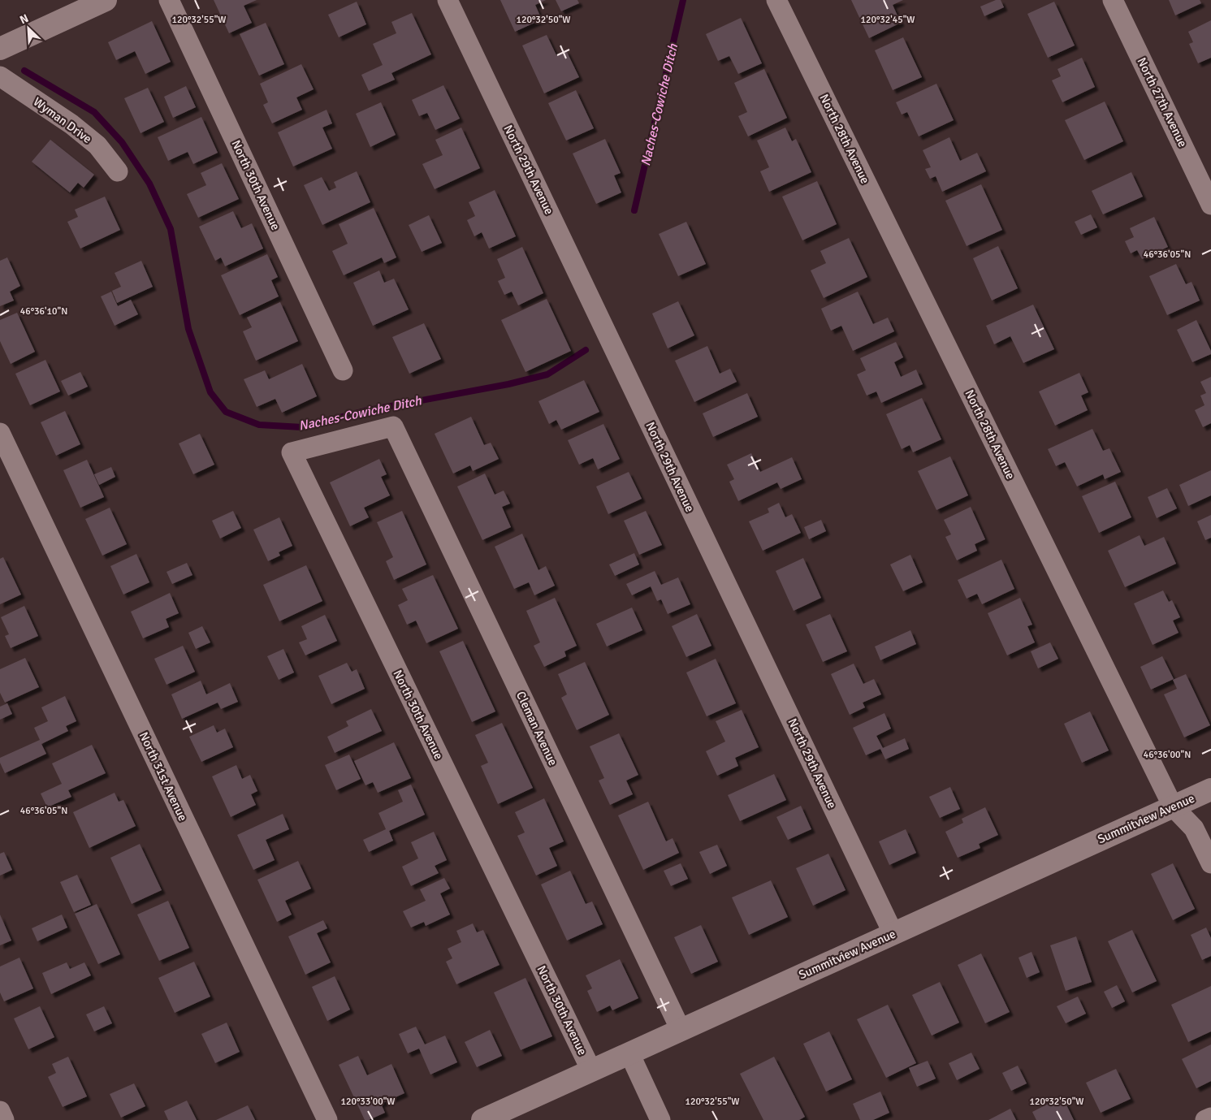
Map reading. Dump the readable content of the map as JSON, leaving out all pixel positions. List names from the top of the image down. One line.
{"streets":{"main road":["Summitview Avenue"],"street":["North 27th Avenue","Wyman Drive","North 28th Avenue","North 29th Avenue","North 30th Avenue","Cleman Avenue","North 31st Avenue"]},"crossings":[["North 28th Avenue","Summitview Avenue"],["North 29th Avenue","Summitview Avenue"],["North 30th Avenue","Cleman Avenue"],["North 30th Avenue","Summitview Avenue"],["Cleman Avenue","Summitview Avenue"]],"water":["Naches-Cowiche Ditch"],"north":"top left","coordinates":["120°32'50\"W","120°32'45\"W","120°32'55\"W","46°36'05\"N","46°36'10\"N","46°36'00\"N","120°33'00\"W"]}
